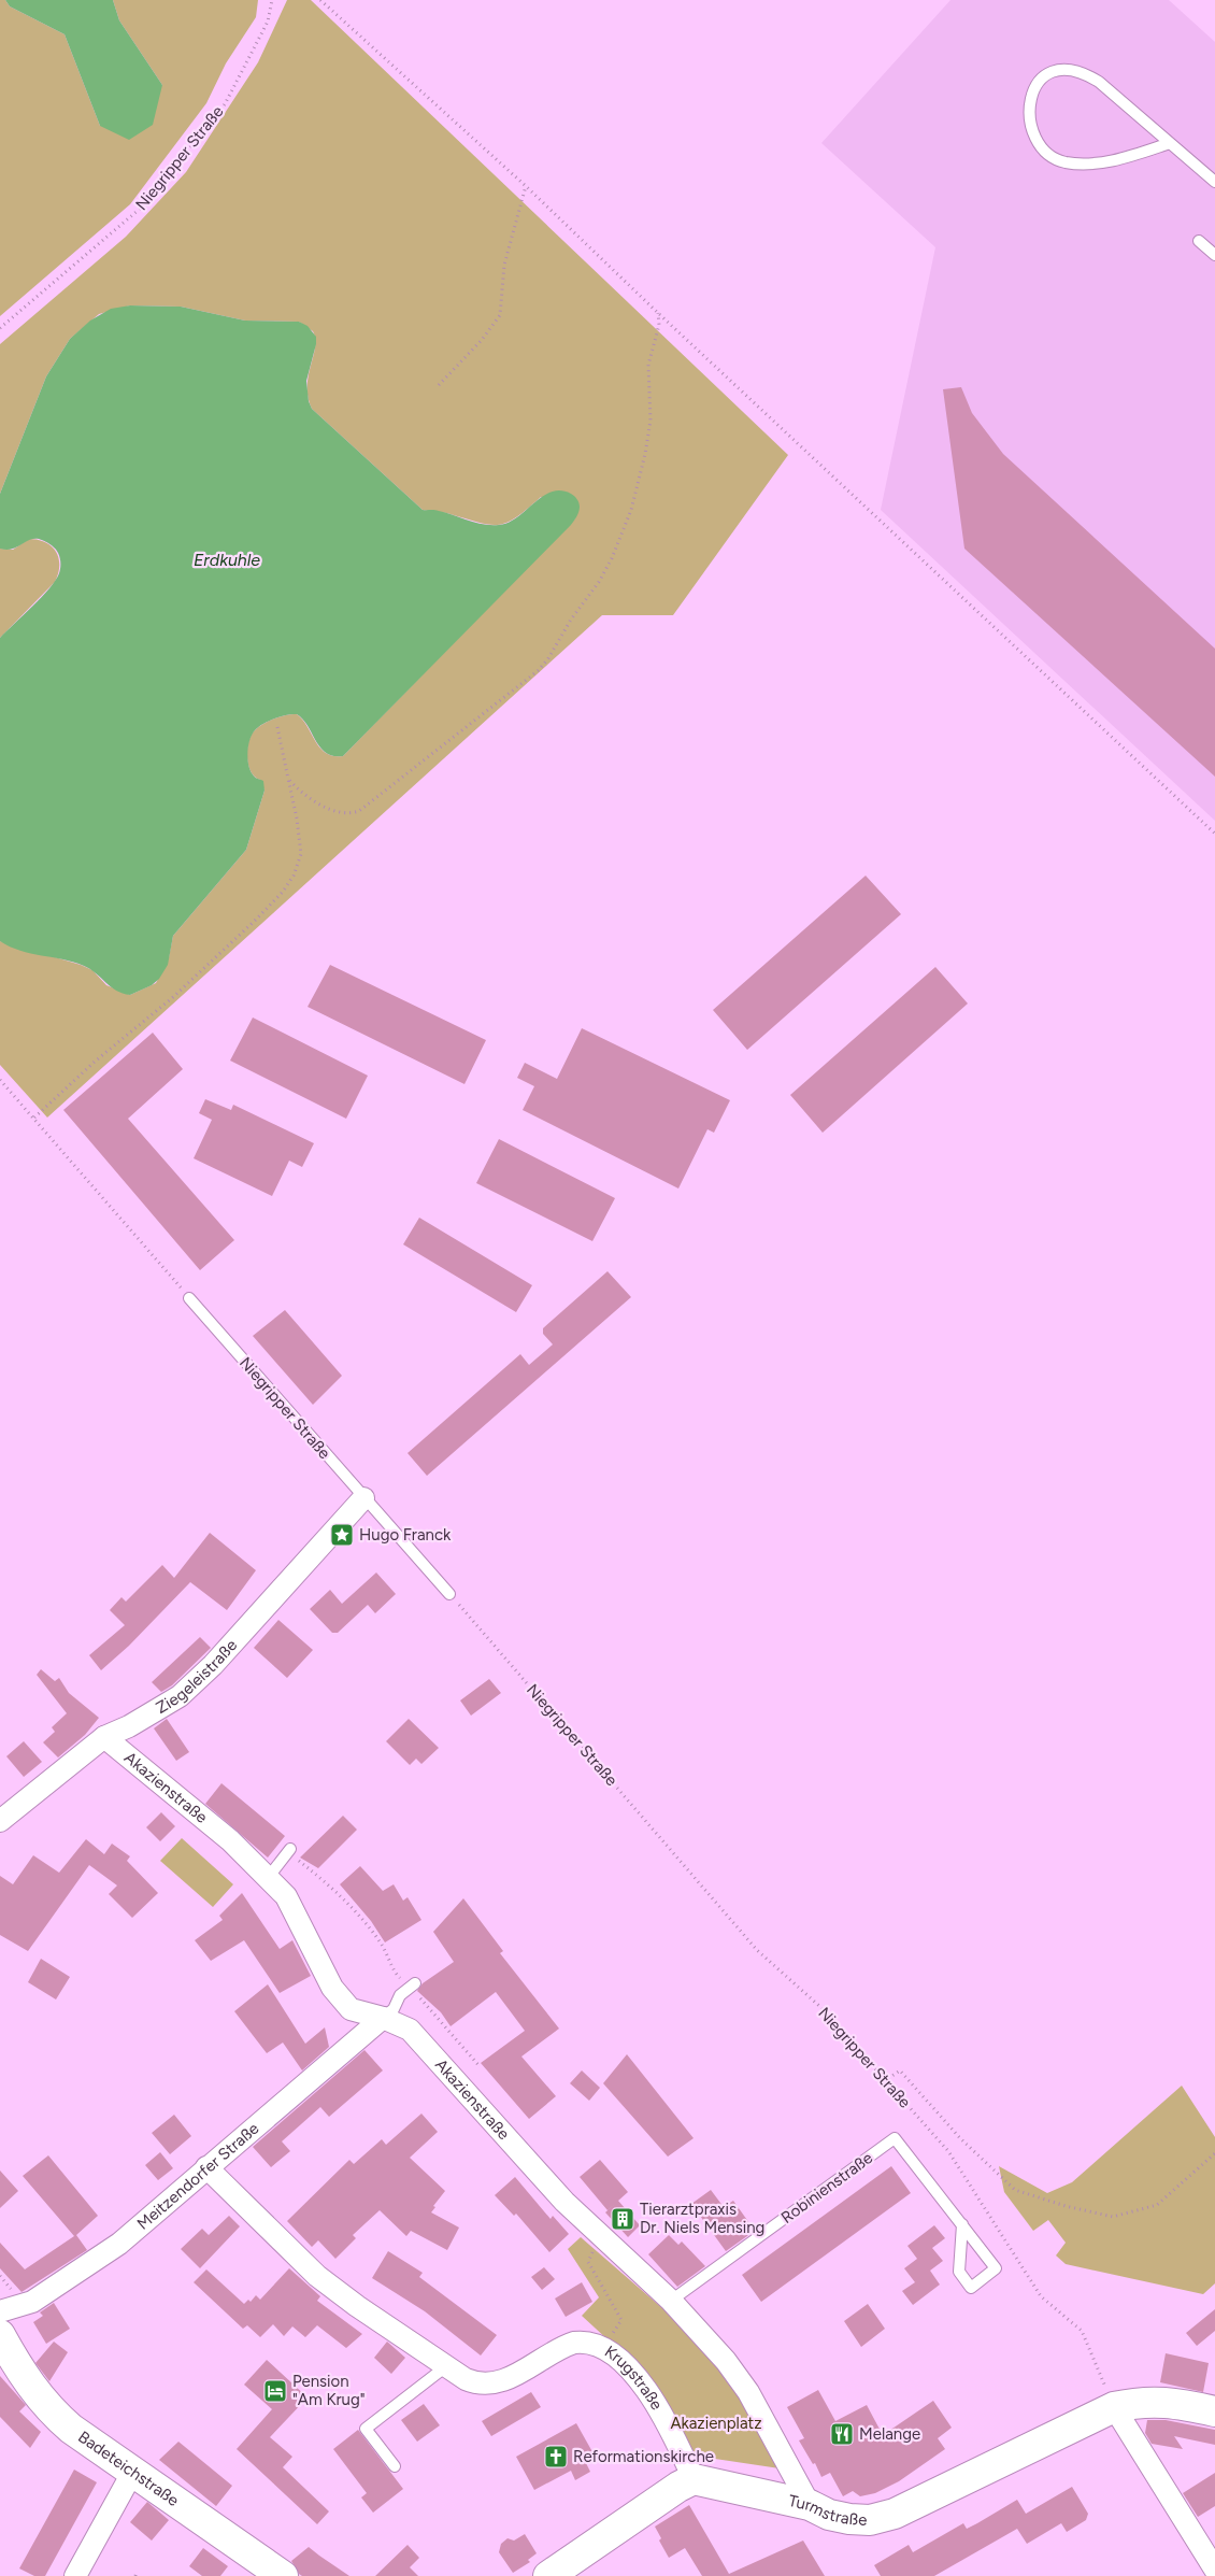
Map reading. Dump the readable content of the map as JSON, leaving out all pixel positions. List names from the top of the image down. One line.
{"streets":{"street":["Ziegeleistraße","Akazienstraße","Meitzendorfer Straße","Krugstraße","Badeteichstraße","Turmstraße"],"lane":["Niegripper Straße","Robinienstraße"]},"crossings":[["Niegripper Straße","Ziegeleistraße"],["Niegripper Straße","Turmstraße"],["Ziegeleistraße","Akazienstraße"],["Akazienstraße","Meitzendorfer Straße"],["Akazienstraße","Robinienstraße"],["Akazienstraße","Turmstraße"],["Meitzendorfer Straße","Krugstraße"],["Krugstraße","Turmstraße"]],"water":["Erdkuhle"],"parks":["Akazienplatz"],"places":{"place":["Hugo Franck"],"building":["Tierarztpraxis Dr. Niels Mensing"],"hotel":["Pension \"Am Krug\""],"restaurant":["Melange"],"church":["Reformationskirche"]}}
